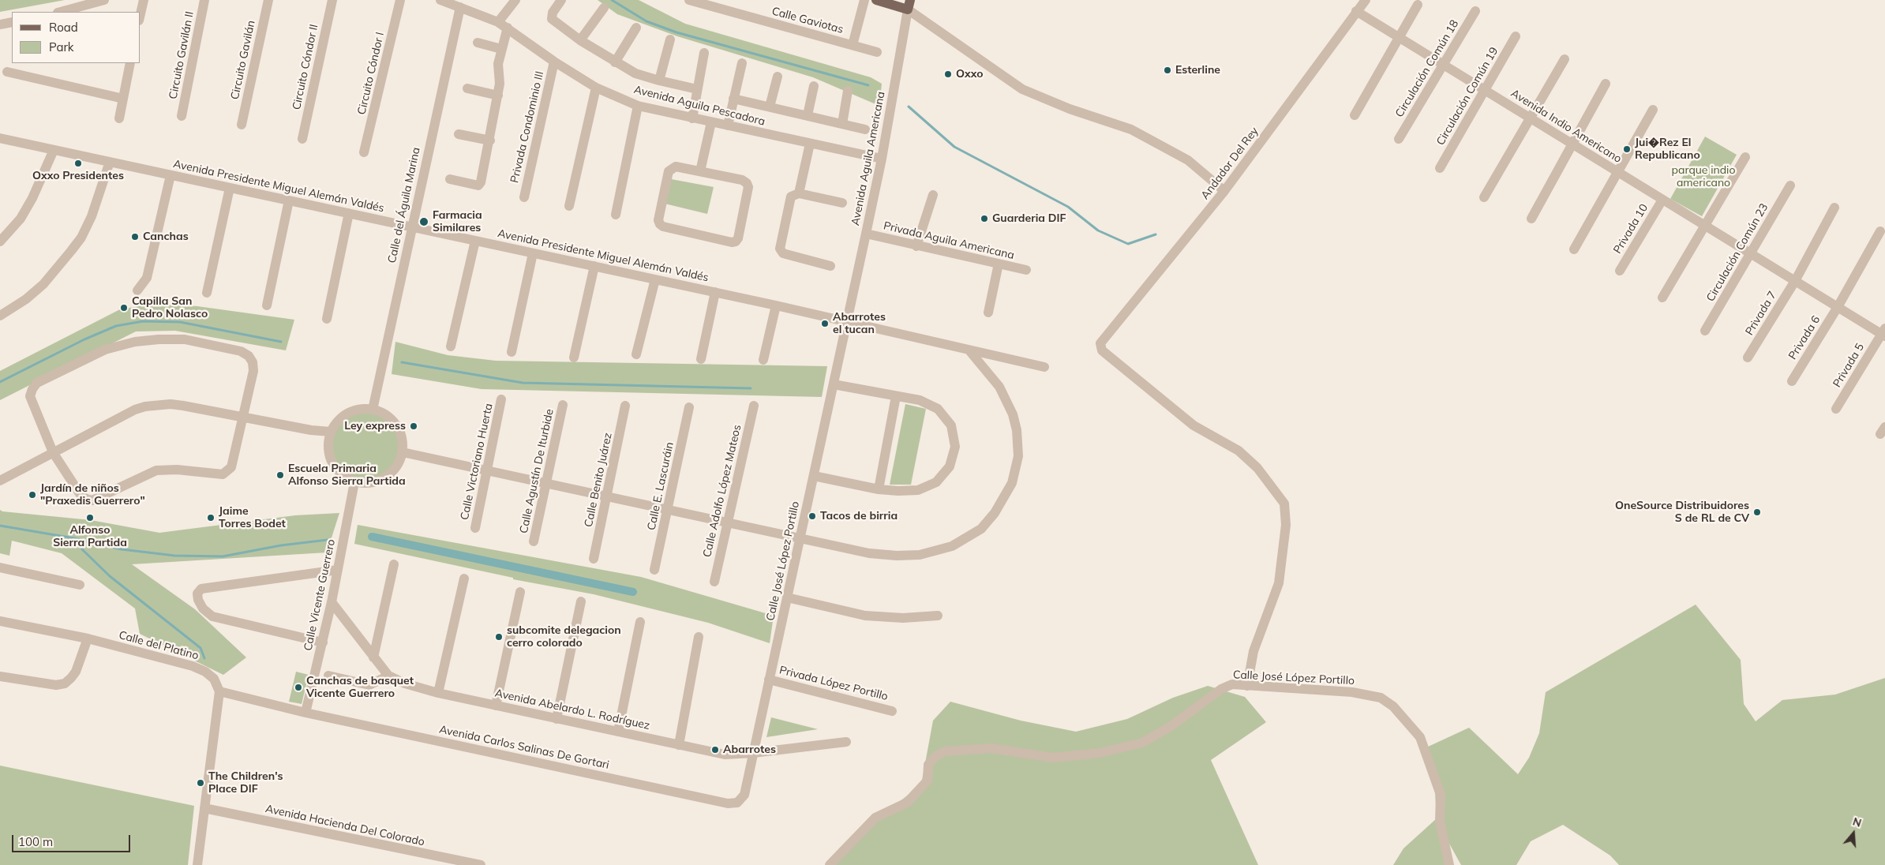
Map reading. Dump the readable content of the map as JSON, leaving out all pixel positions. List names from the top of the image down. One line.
{"streets":{"street":["Calle Gaviotas","Circuito Gavilán II","Circuito Gavilán","Circuito Cóndor II","Circulación Común 18","Circuito Cóndor I","Circulación Común 19","Avenida Aguila Pescadora","Avenida Indio Americano","Privada Condominio III","Avenida Aguila Americana","Andador Del Rey","Avenida Presidente Miguel Alemán Valdés","Calle del Águila Marina","Privada 10","Privada Aguila Americana","Circulación Común 23","Privada 7","Privada 6","Privada 5","Calle Victoriano Huerta","Calle Agustín De Iturbide","Calle Benito Juárez","Calle E. Lascuráin","Calle Adolfo López Mateos","Calle José López Portillo","Calle Vicente Guerrero","Calle del Platino","Privada López Portillo","Avenida Abelardo L. Rodríguez","Avenida Carlos Salinas De Gortari","Avenida Hacienda Del Colorado"]},"crossings":[["Circulación Común 18","Avenida Indio Americano"],["Circulación Común 19","Avenida Indio Americano"],["Avenida Aguila Pescadora","Privada Condominio III"],["Avenida Aguila Pescadora","Avenida Aguila Americana"],["Avenida Aguila Pescadora","Calle del Águila Marina"],["Avenida Indio Americano","Andador Del Rey"],["Avenida Indio Americano","Privada 10"],["Avenida Indio Americano","Circulación Común 23"],["Avenida Indio Americano","Privada 7"],["Avenida Indio Americano","Privada 6"],["Avenida Indio Americano","Privada 5"],["Avenida Aguila Americana","Avenida Presidente Miguel Alemán Valdés"],["Avenida Aguila Americana","Privada Aguila Americana"],["Avenida Aguila Americana","Calle José López Portillo"],["Andador Del Rey","Calle José López Portillo"],["Avenida Presidente Miguel Alemán Valdés","Calle del Águila Marina"],["Avenida Presidente Miguel Alemán Valdés","Calle José López Portillo"],["Calle del Águila Marina","Calle Vicente Guerrero"],["Calle José López Portillo","Privada López Portillo"],["Calle José López Portillo","Avenida Abelardo L. Rodríguez"],["Calle José López Portillo","Avenida Carlos Salinas De Gortari"],["Calle Vicente Guerrero","Avenida Abelardo L. Rodríguez"],["Calle Vicente Guerrero","Avenida Carlos Salinas De Gortari"]],"parks":["parque indio americano"],"places":["Esterline","Oxxo","Jui�Rez El Republicano","Oxxo Presidentes","Guarderia DIF","Farmacia Similares","Canchas","Capilla San Pedro Nolasco","Abarrotes el tucan","Ley express","Escuela Primaria Alfonso Sierra Partida","Jardín de niños \"Praxedis Guerrero\"","OneSource Distribuidores S de RL de CV","Tacos de birria","Alfonso Sierra Partida","Jaime Torres Bodet","subcomite delegacion cerro colorado","Canchas de basquet Vicente Guerrero","Abarrotes","The Children's Place DIF"],"legend":["Road","Park"],"scale_bar":"100 m","north":"top"}
